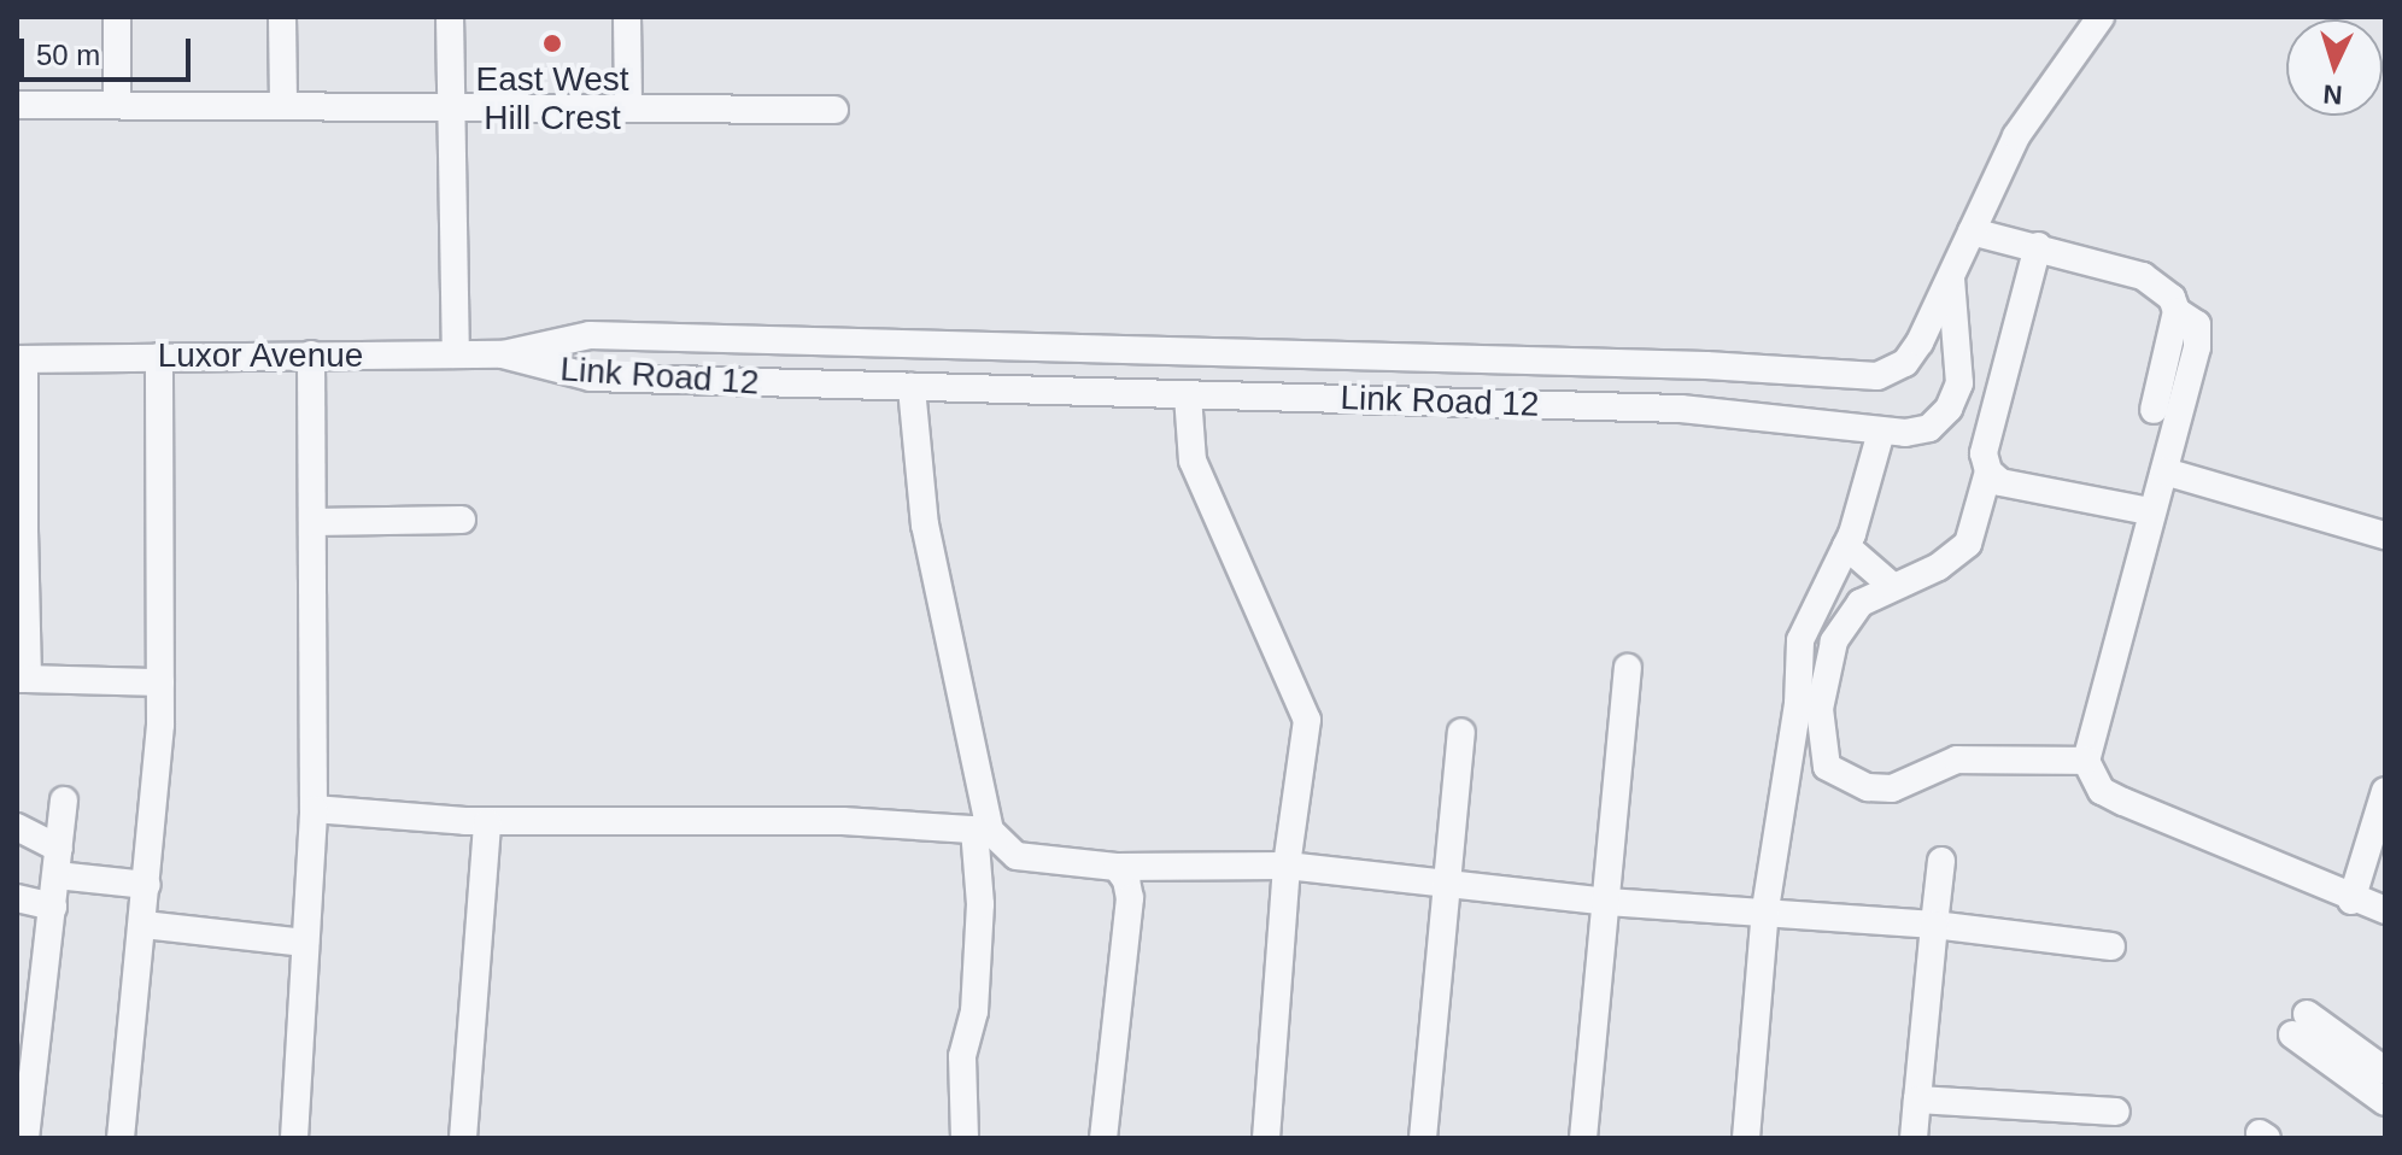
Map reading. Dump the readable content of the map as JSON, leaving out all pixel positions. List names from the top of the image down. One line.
{"streets":{"street":["Luxor Avenue","Link Road 12"]},"crossings":[["Luxor Avenue","Link Road 12"]],"places":["East West Hill Crest"],"scale_bar":"50 m","north":"bottom"}
